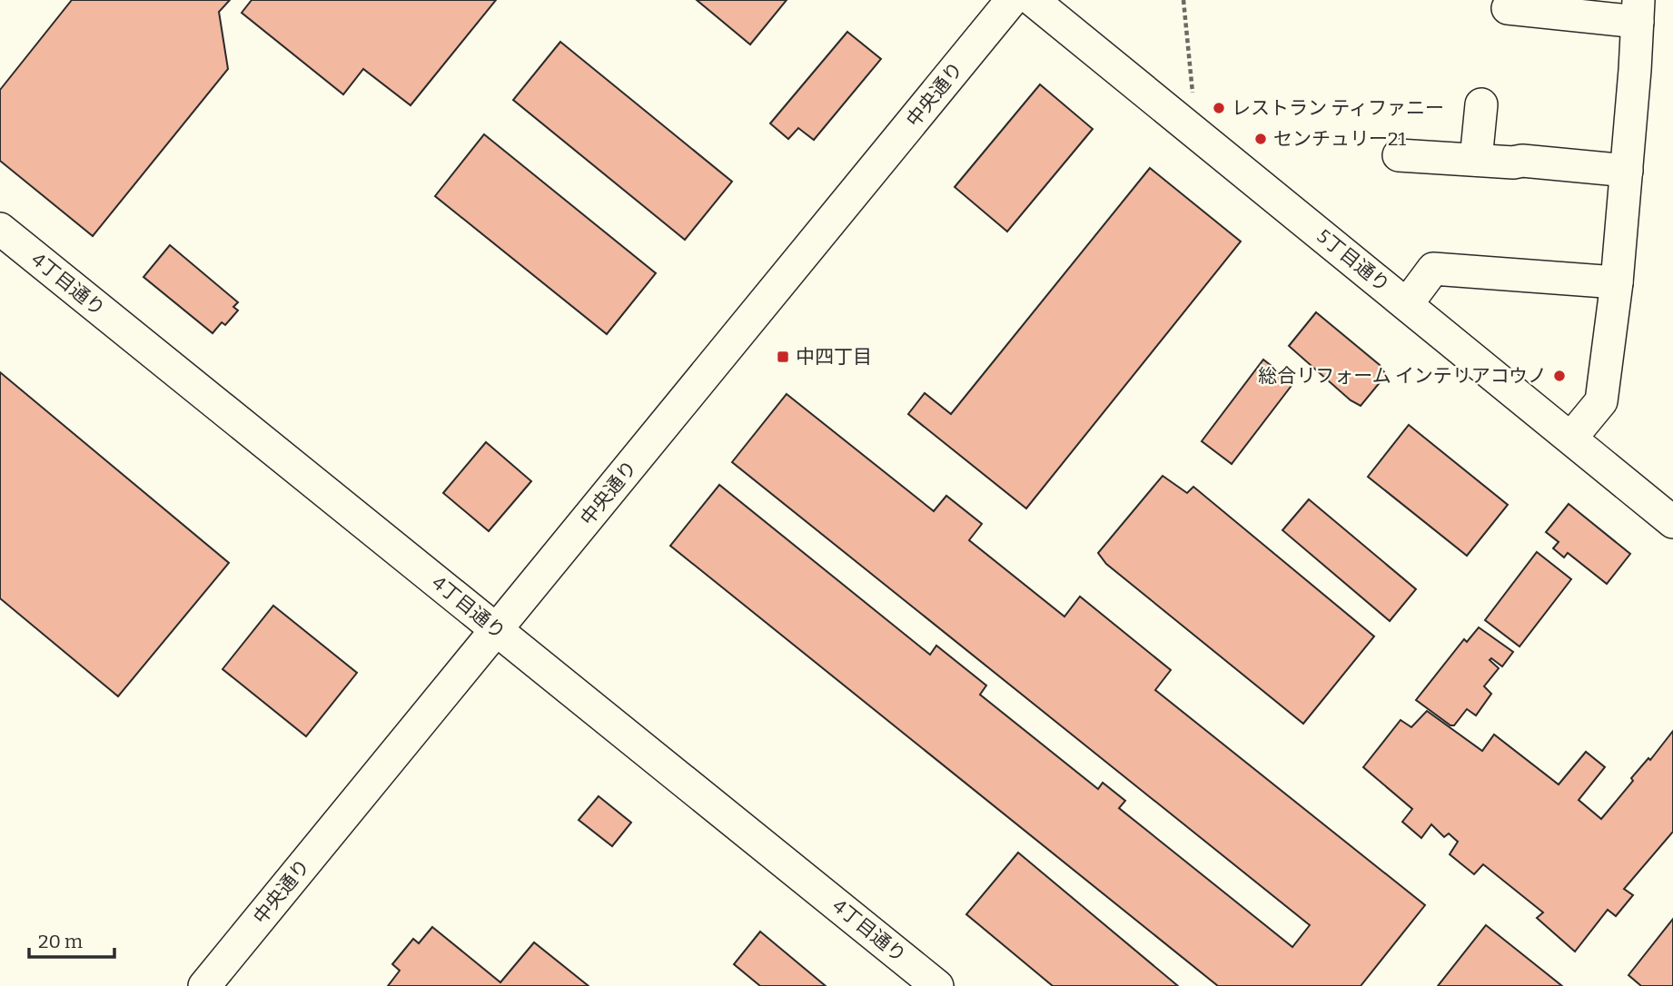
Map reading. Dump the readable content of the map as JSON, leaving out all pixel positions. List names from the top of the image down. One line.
{"streets":{"street":["中央通り","5丁目通り","4丁目通り"]},"crossings":[["中央通り","4丁目通り"]],"places":{"other":["レストラン ティファニー","センチュリー21","総合リフォーム インテリアコウノ"],"transit":["中四丁目"]},"scale_bar":"20 m"}
